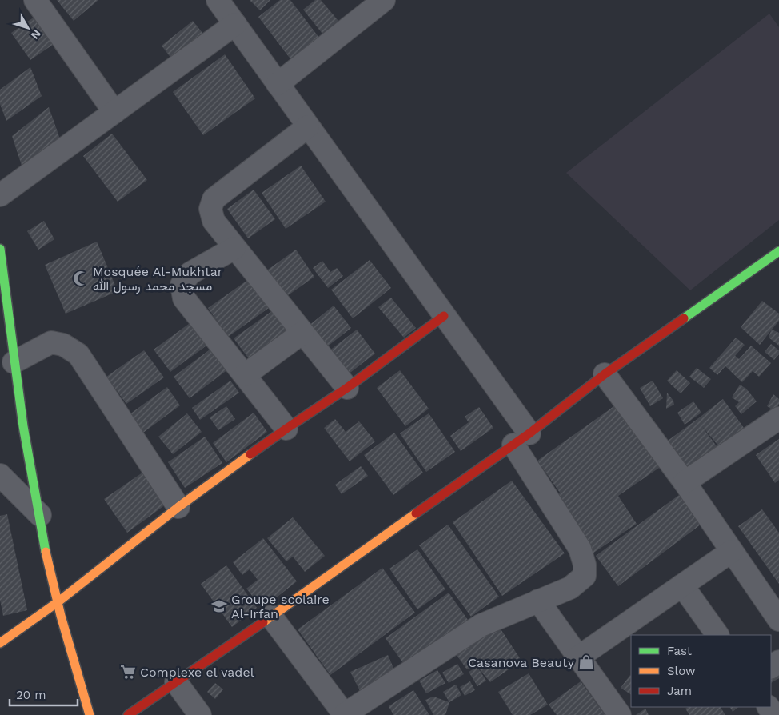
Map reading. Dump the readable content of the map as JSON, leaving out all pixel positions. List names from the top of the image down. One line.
{"places":{"mosque":["Mosquée Al-Mukhtar مسجد محمد رسول الله"],"school or university":["Groupe scolaire Al-Irfan"],"shop":["Casanova Beauty"],"supermarket":["Complexe el vadel"]},"legend":["Fast","Slow","Jam"],"scale_bar":"20 m","north":"bottom right"}
